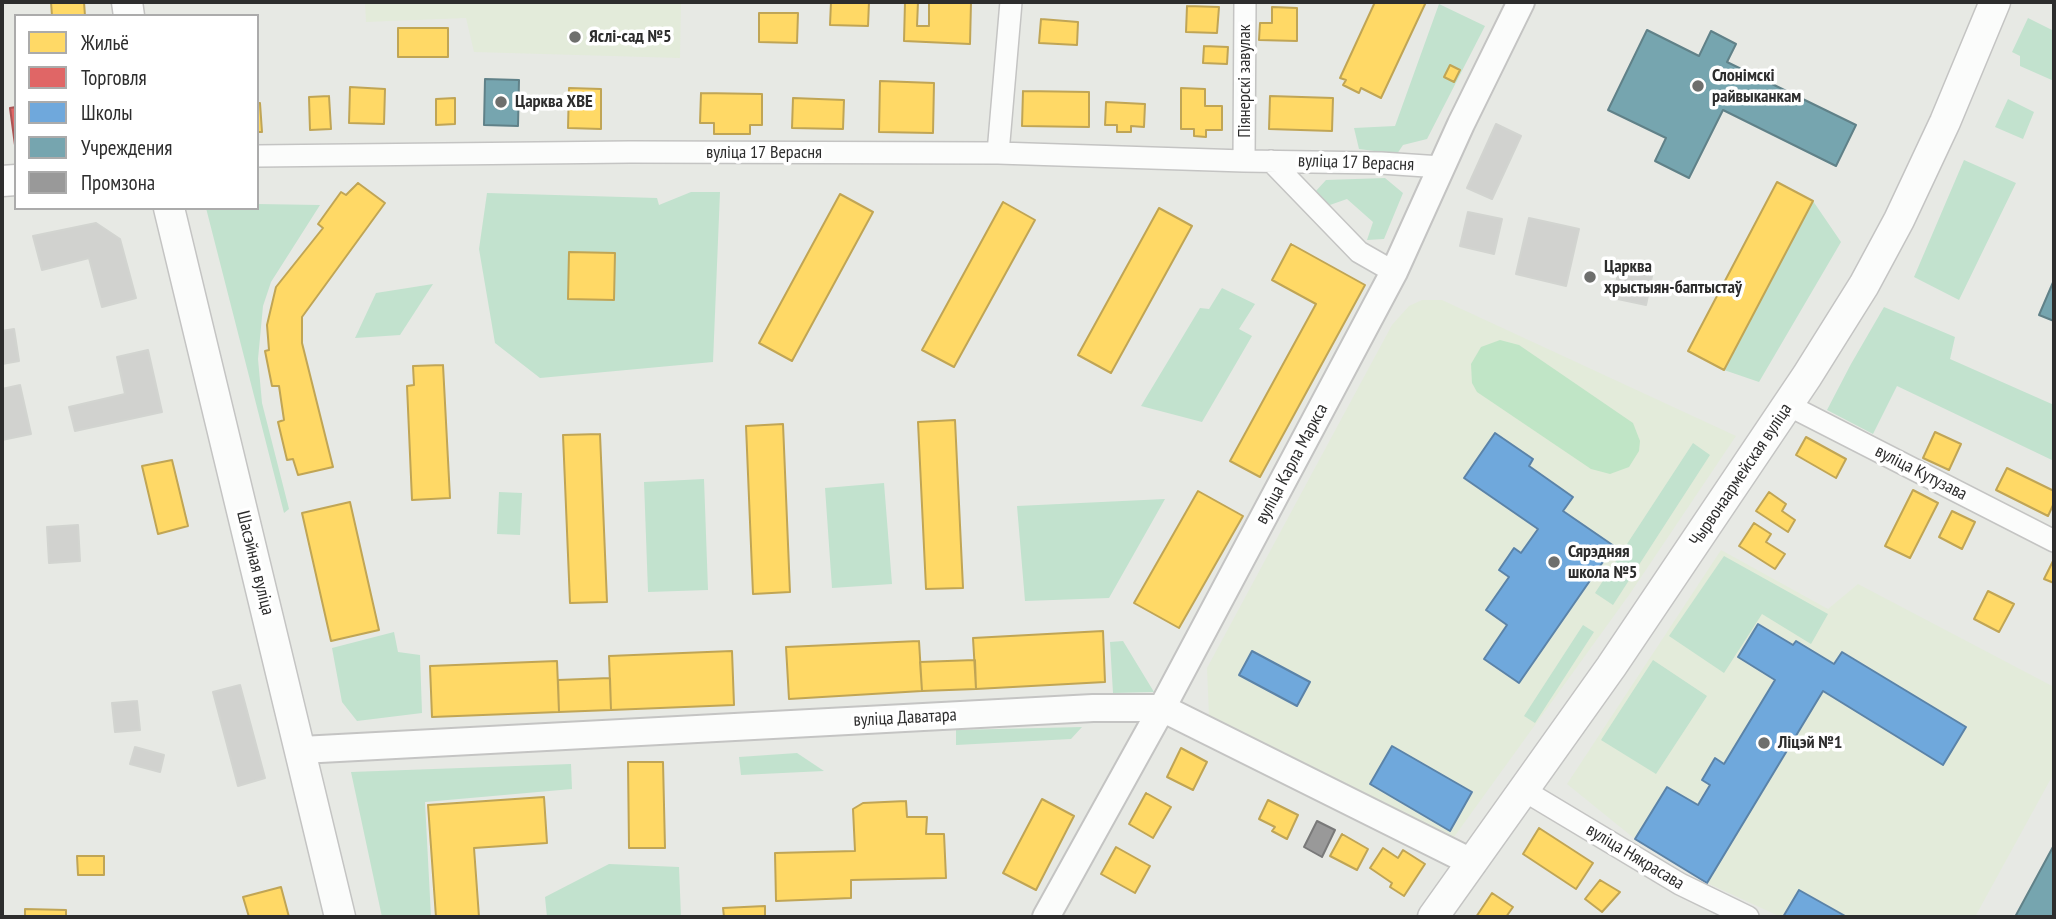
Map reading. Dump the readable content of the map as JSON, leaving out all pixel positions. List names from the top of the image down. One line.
{"streets":{"main road":["Чырвонаармейская вуліца","Шасэйная вуліца"],"street":["Піянерскі завулак","вуліца 17 Верасня","вуліца Карла Маркса","вуліца Кутузава","вуліца Даватара","вуліца Някрасава"]},"crossings":[["Піянерскі завулак","вуліца 17 Верасня"],["вуліца 17 Верасня","вуліца Карла Маркса"],["вуліца Карла Маркса","вуліца Даватара"],["вуліца Кутузава","Чырвонаармейская вуліца"],["Чырвонаармейская вуліца","вуліца Даватара"],["Чырвонаармейская вуліца","вуліца Някрасава"],["Шасэйная вуліца","вуліца Даватара"]],"places":["Яслі-сад №5","Слонімскі райвыканкам","Царква ХВЕ","Царква хрыстыян-баптыстаў","Сярэдняя школа №5","Ліцэй №1"],"legend":["Жильё","Торговля","Школы","Учреждения","Промзона"]}
